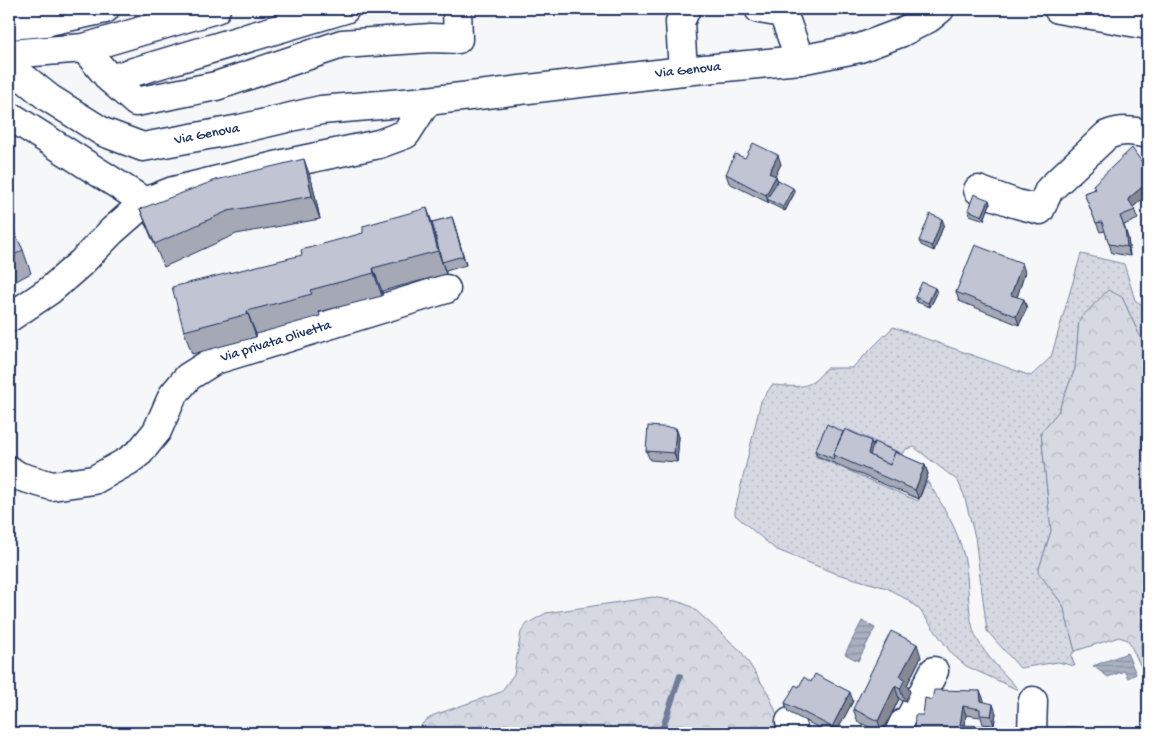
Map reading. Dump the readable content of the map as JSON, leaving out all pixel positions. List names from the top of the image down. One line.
{"streets":{"street":["Via Genova","Via privata Olivetta"]}}
